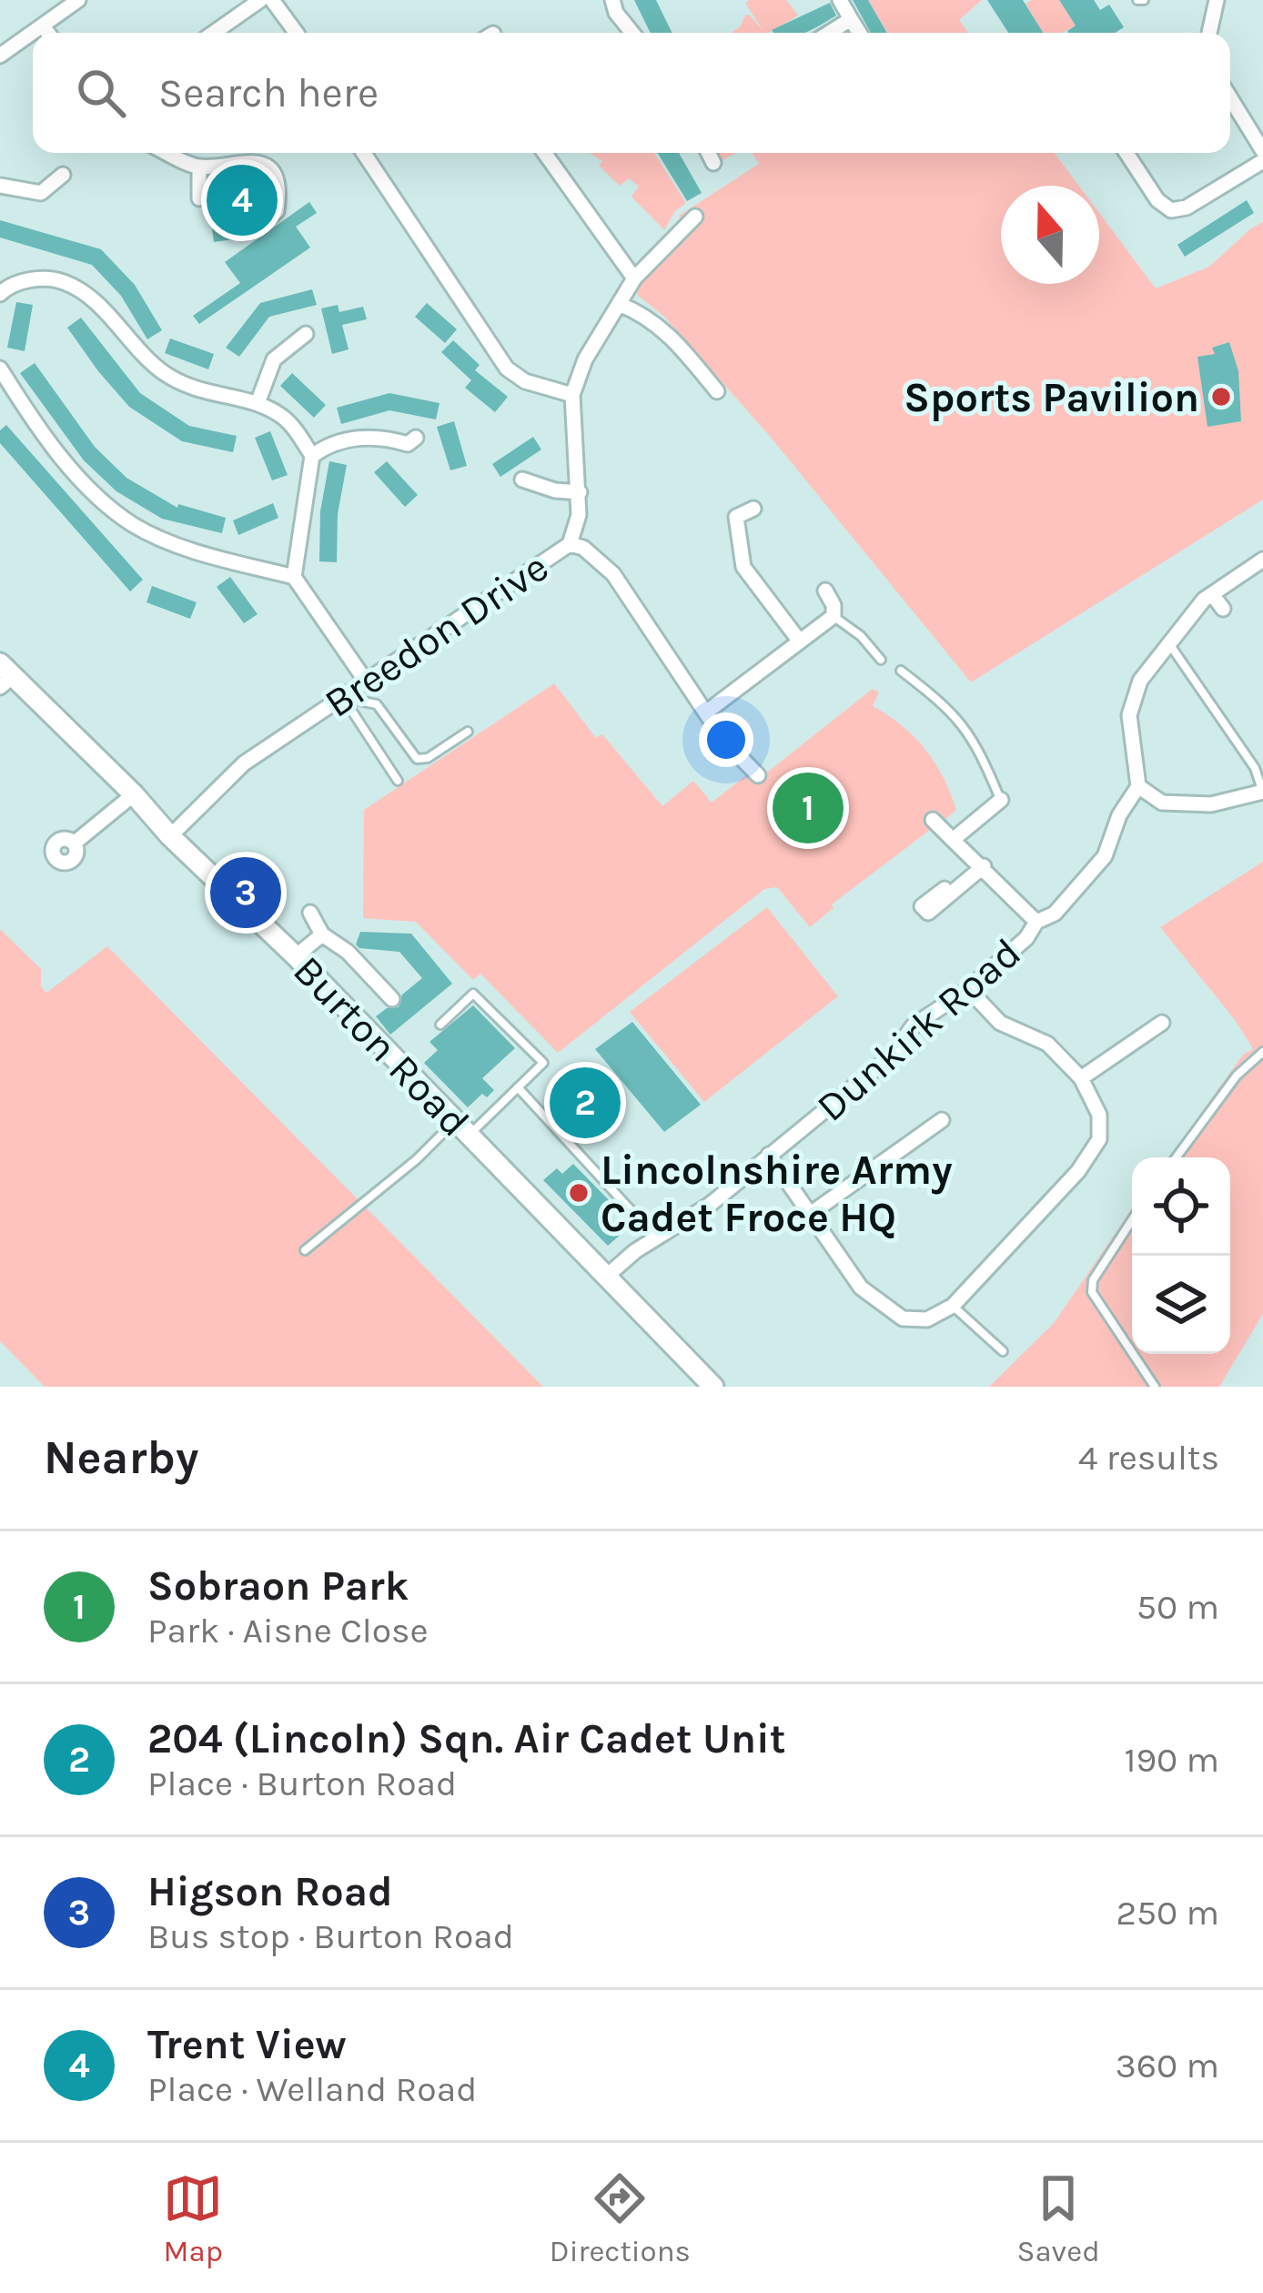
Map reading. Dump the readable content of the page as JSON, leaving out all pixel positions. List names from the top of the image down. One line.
{"streets":{"main road":["Burton Road"],"street":["Breedon Drive","Dunkirk Road"]},"crossings":[["Breedon Drive","Burton Road"],["Dunkirk Road","Burton Road"]],"places":["Sports Pavilion","Lincolnshire Army Cadet Froce HQ"],"north":"top","page":{"search":"Search here","pins":["4","1","3","2"],"heading":["Nearby","4 results"],"list":[{"mark":"1","name":"Sobraon Park","note":"Park · Aisne Close","value":"50 m"},{"mark":"2","name":"204 (Lincoln) Sqn. Air Cadet Unit","note":"Place · Burton Road","value":"190 m"},{"mark":"3","name":"Higson Road","note":"Bus stop · Burton Road","value":"250 m"},{"mark":"4","name":"Trent View","note":"Place · Welland Road","value":"360 m"}],"nav":["Map","Directions","Saved"]}}
